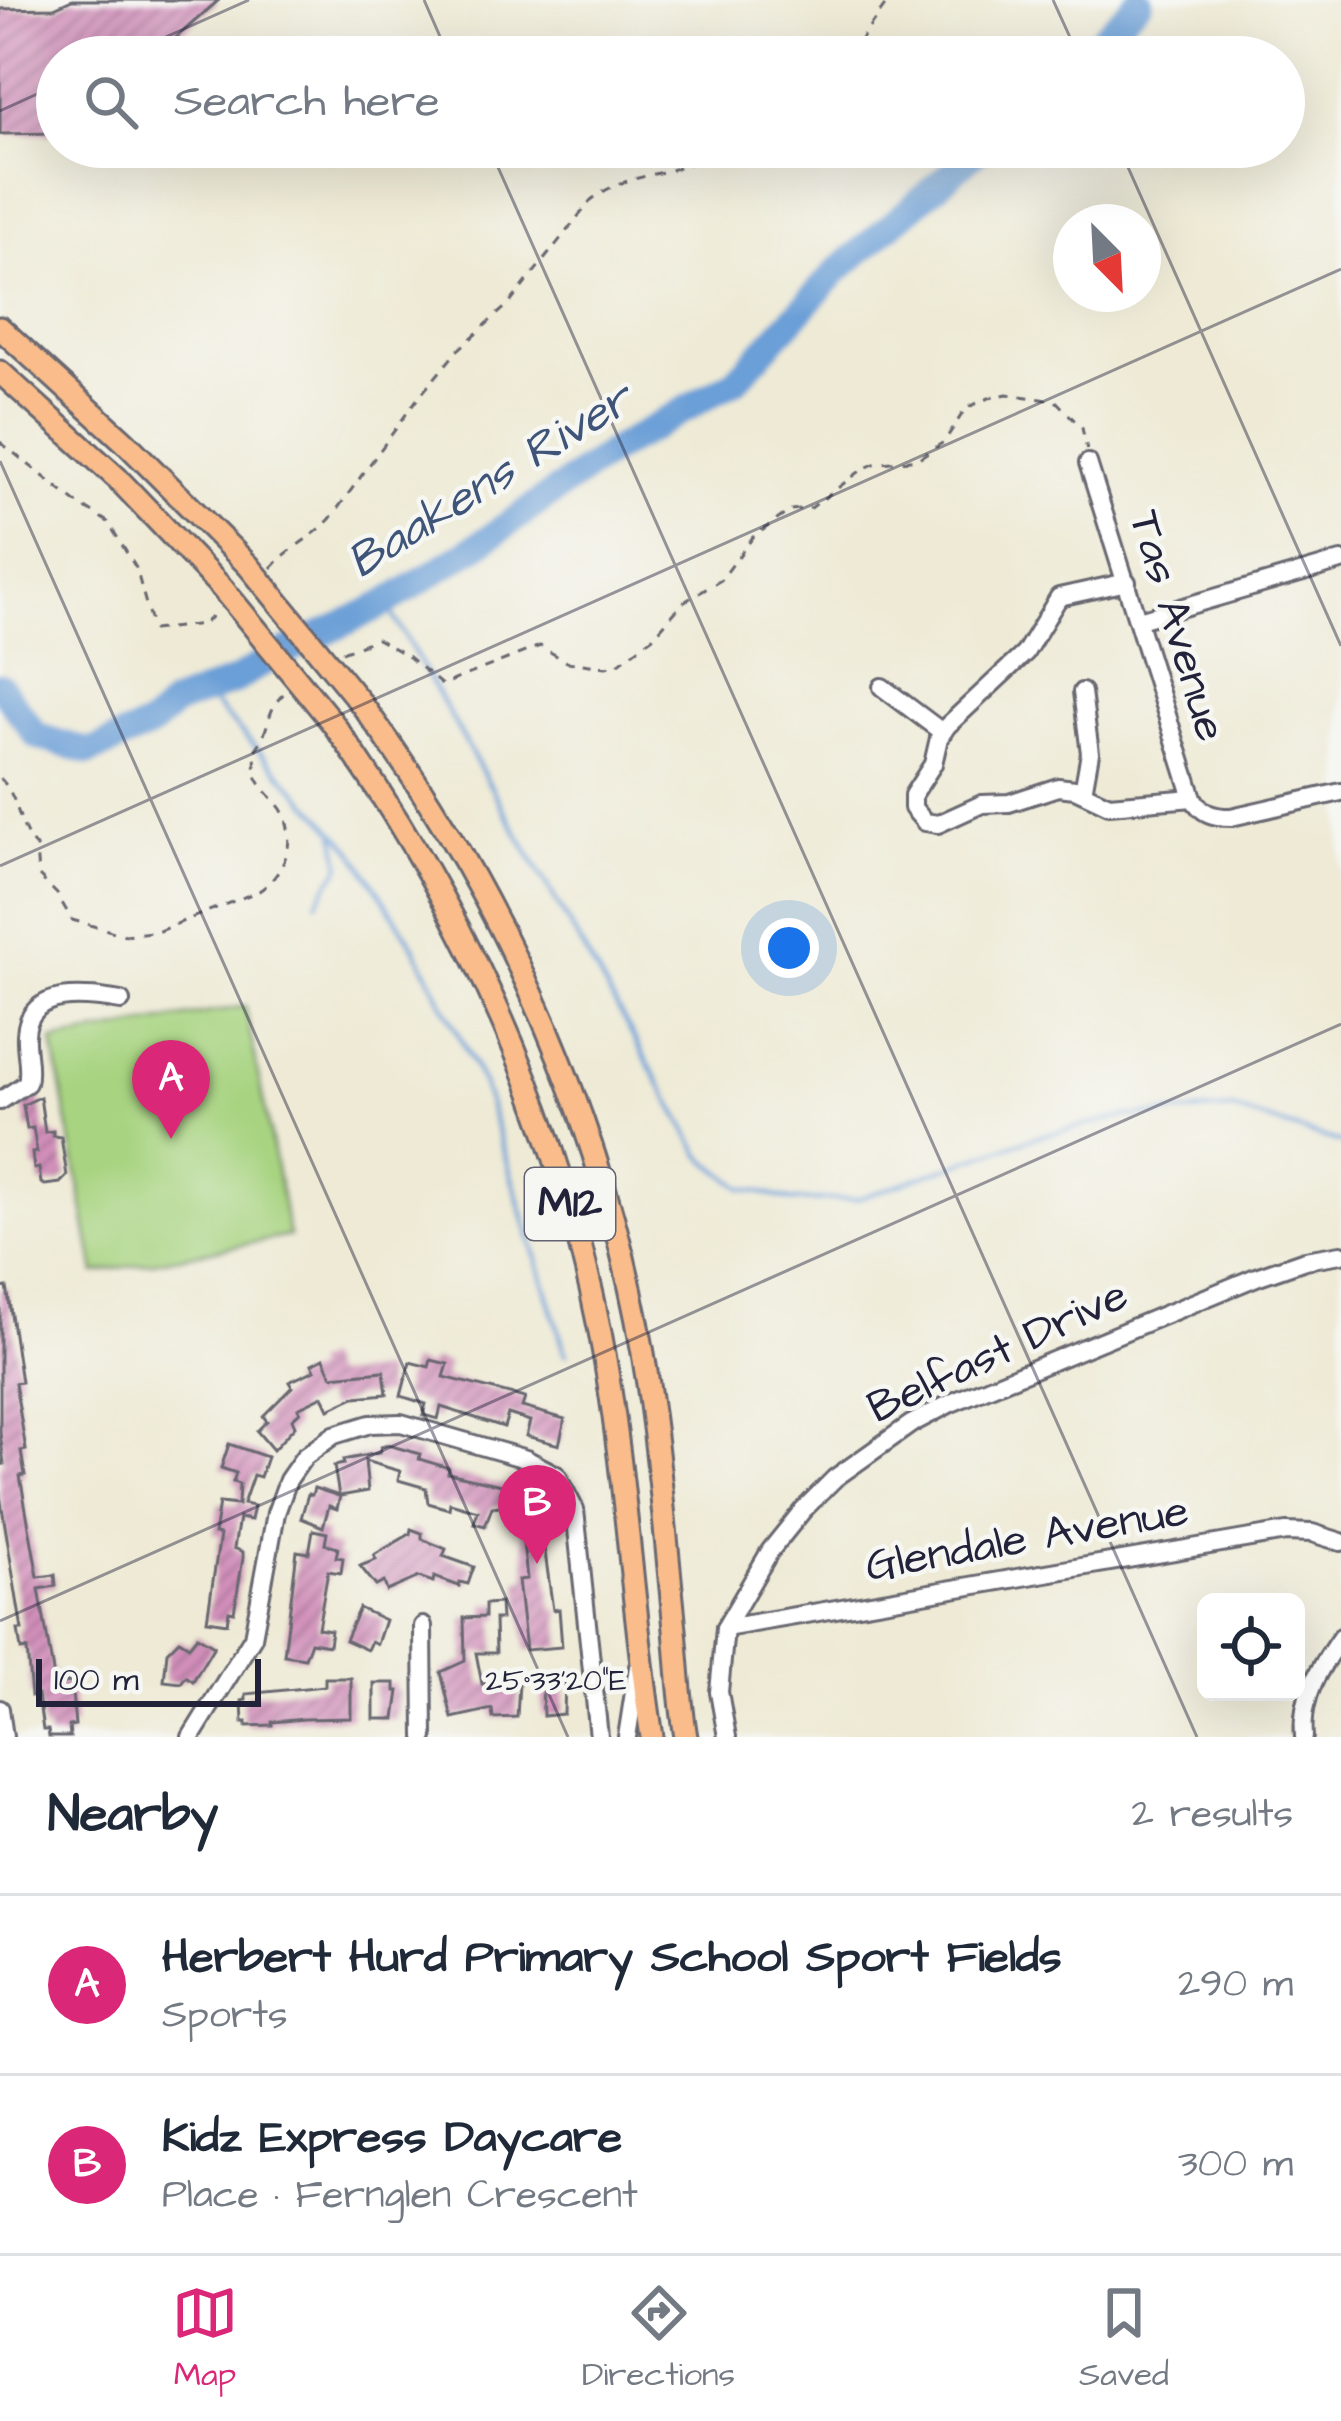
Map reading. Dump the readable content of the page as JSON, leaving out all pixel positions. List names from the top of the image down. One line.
{"streets":{"main road":["M12"],"street":["Tas Avenue","Belfast Drive","Glendale Avenue"]},"crossings":[["Belfast Drive","Glendale Avenue"]],"water":["Baakens River"],"scale_bar":"100 m","north":"bottom right","page":{"search":"Search here","pins":["A","B"],"scale":"100 m","heading":["Nearby","2 results"],"list":[{"mark":"A","name":"Herbert Hurd Primary School Sport Fields","note":"Sports","value":"290 m"},{"mark":"B","name":"Kidz Express Daycare","note":"Place · Fernglen Crescent","value":"300 m"}],"nav":["Map","Directions","Saved"]},"coordinates":["25°33'20\"E"]}
